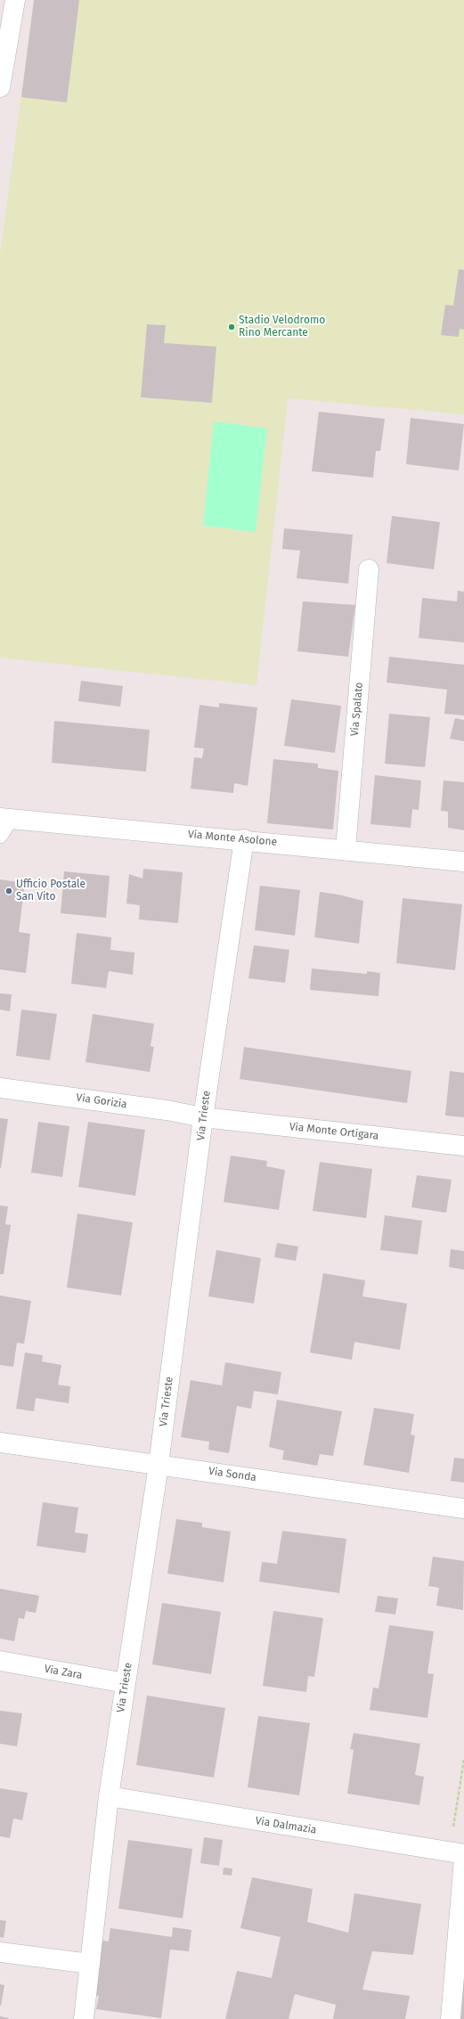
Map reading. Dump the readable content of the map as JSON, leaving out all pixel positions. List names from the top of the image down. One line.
{"streets":{"street":["Via Spalato","Via Monte Asolone","Via Gorizia","Via Trieste","Via Monte Ortigara","Via Sonda","Via Zara","Via Dalmazia"]},"crossings":[["Via Spalato","Via Monte Asolone"],["Via Monte Asolone","Via Trieste"],["Via Gorizia","Via Trieste"],["Via Gorizia","Via Monte Ortigara"],["Via Trieste","Via Monte Ortigara"],["Via Trieste","Via Sonda"],["Via Trieste","Via Zara"],["Via Trieste","Via Dalmazia"]],"places":["Stadio Velodromo Rino Mercante","Ufficio Postale San Vito"]}
